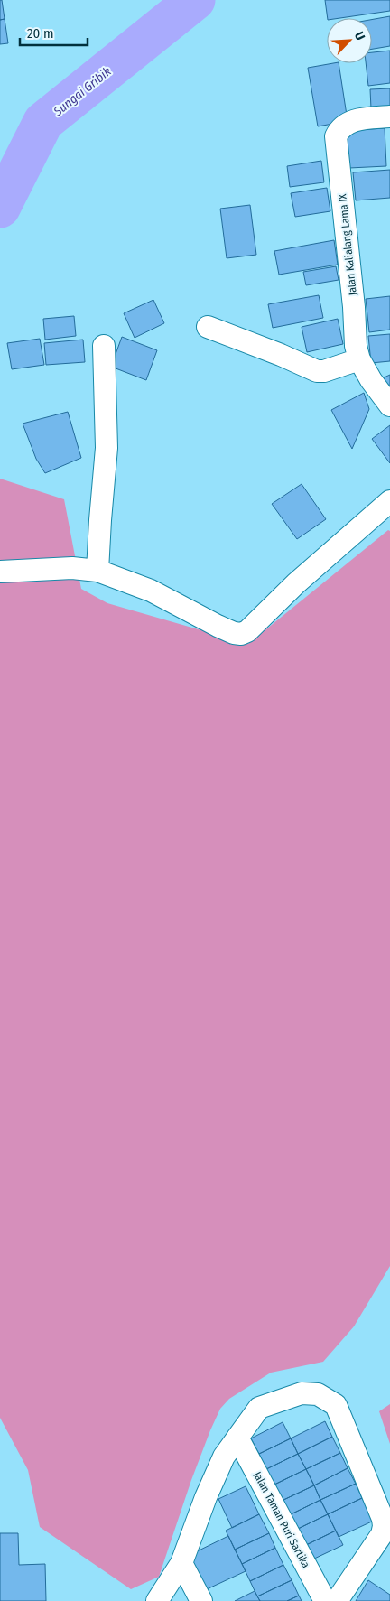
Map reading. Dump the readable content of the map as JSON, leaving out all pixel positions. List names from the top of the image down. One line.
{"streets":{"street":["Jalan Kalialang Lama IX","Jalan Taman Puri Sartika"]},"water":["Sungai Gribik"],"scale_bar":"20 m","north":"top right"}
